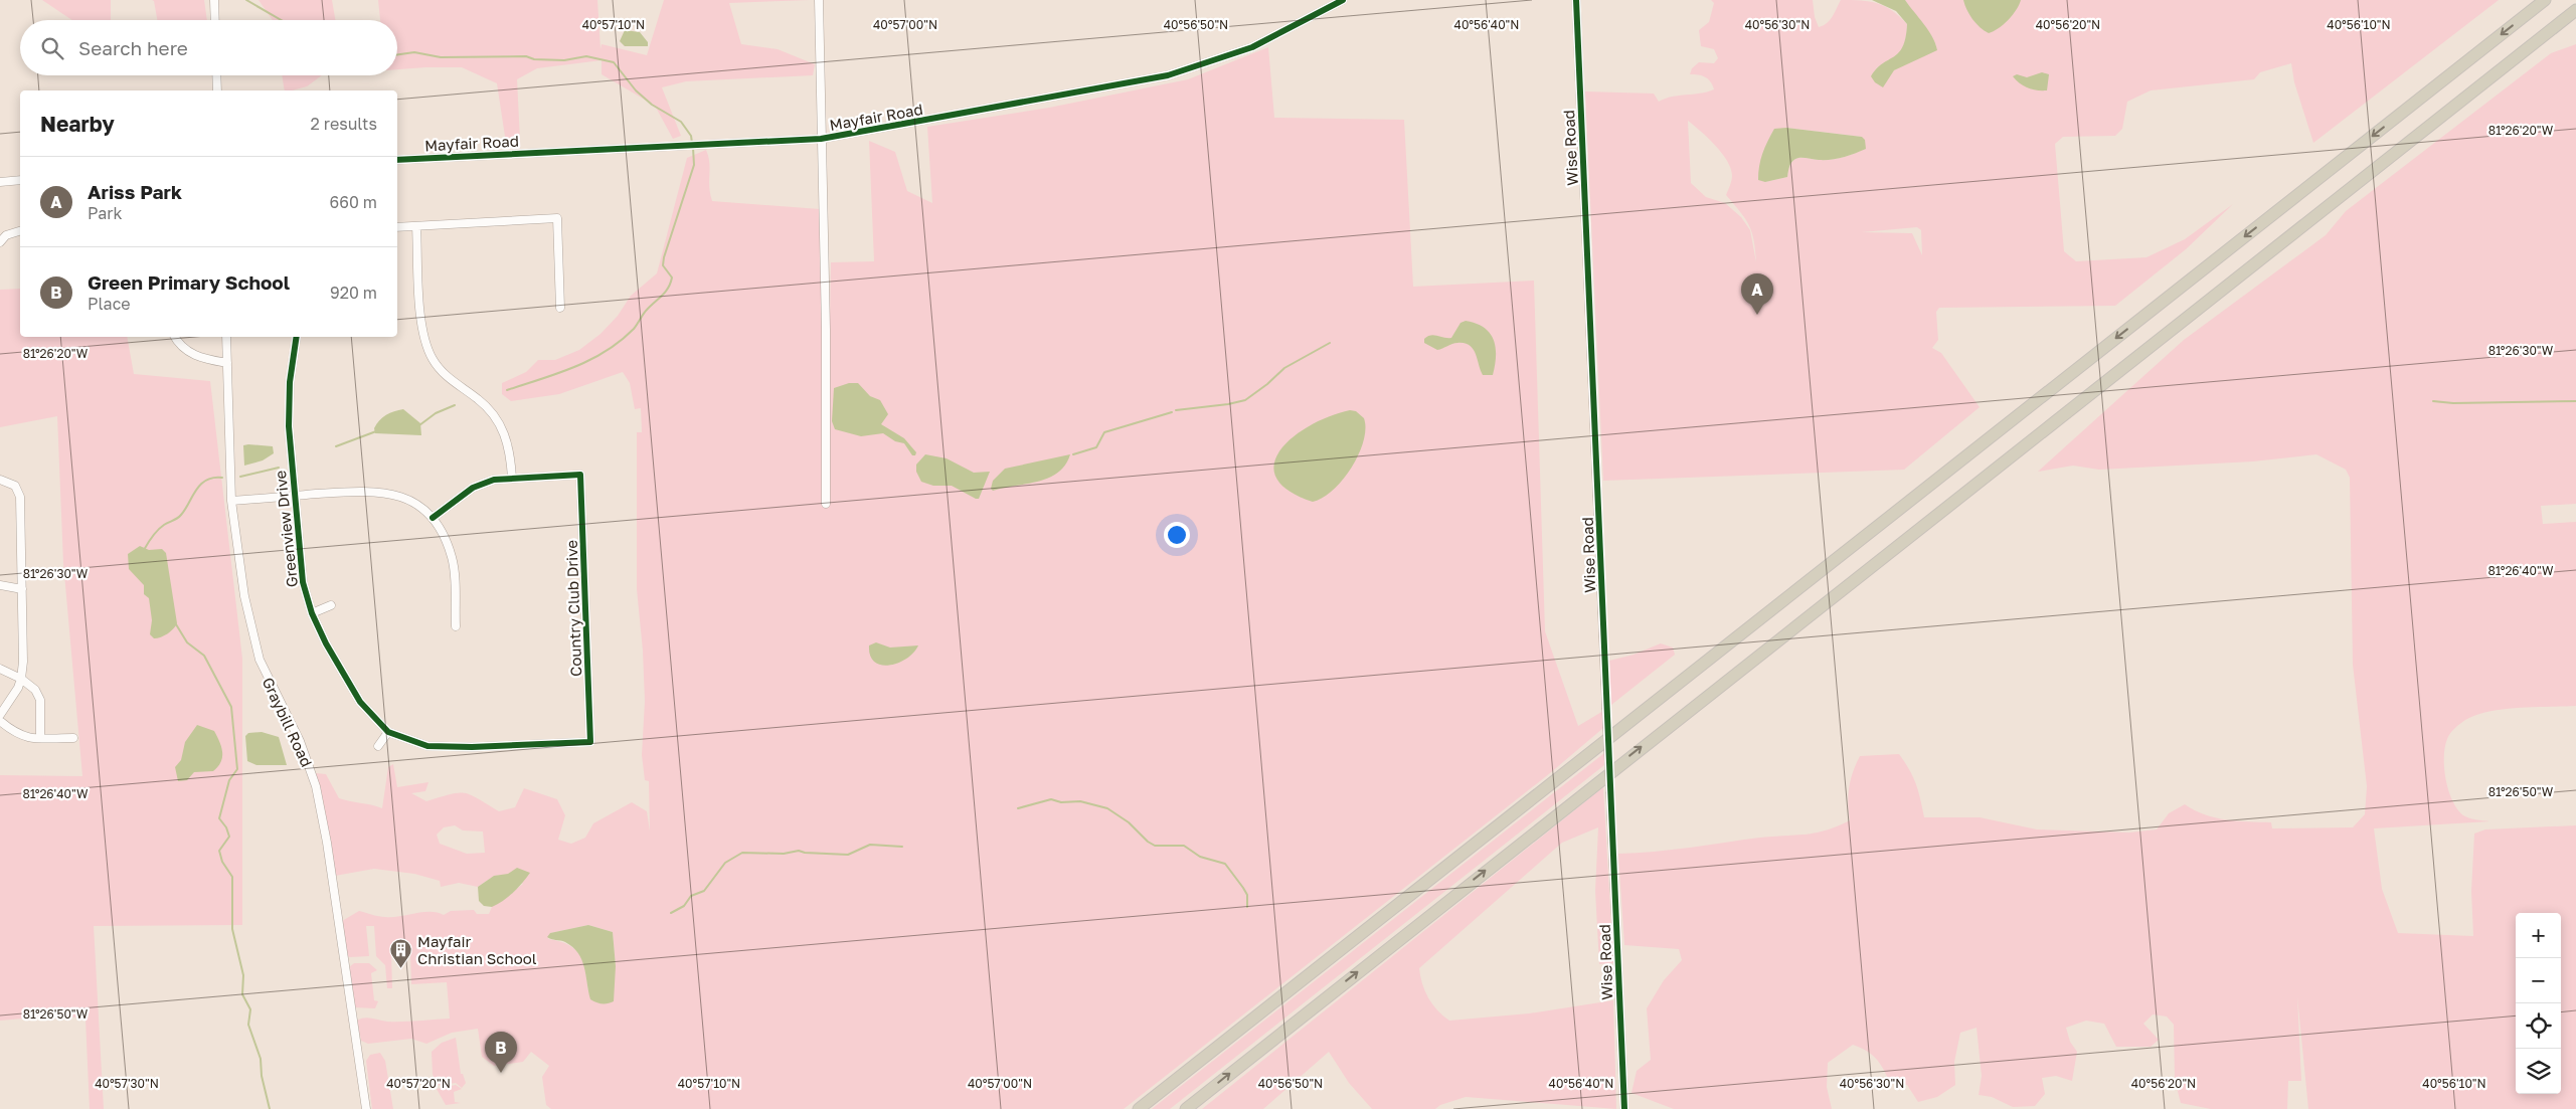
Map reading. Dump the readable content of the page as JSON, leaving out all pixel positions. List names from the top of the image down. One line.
{"streets":{"street":["Mayfair Road","Wise Road","Greenview Drive","Country Club Drive","Graybill Road"]},"crossings":[["Greenview Drive","Country Club Drive"]],"places":{"building":["Mayfair Christian School"]},"page":{"search":"Search here","heading":["Nearby","2 results"],"list":[{"mark":"A","name":"Ariss Park","note":"Park","value":"660 m"},{"mark":"B","name":"Green Primary School","note":"Place","value":"920 m"}],"pins":["A","B"],"map_buttons":["+","−"]},"coordinates":["40°57'10\"N","40°57'00\"N","40°56'50\"N","40°56'40\"N","40°56'30\"N","40°56'20\"N","40°56'10\"N","81°26'20\"W","81°26'30\"W","81°26'40\"W","81°26'50\"W","40°57'30\"N","40°57'20\"N"]}
